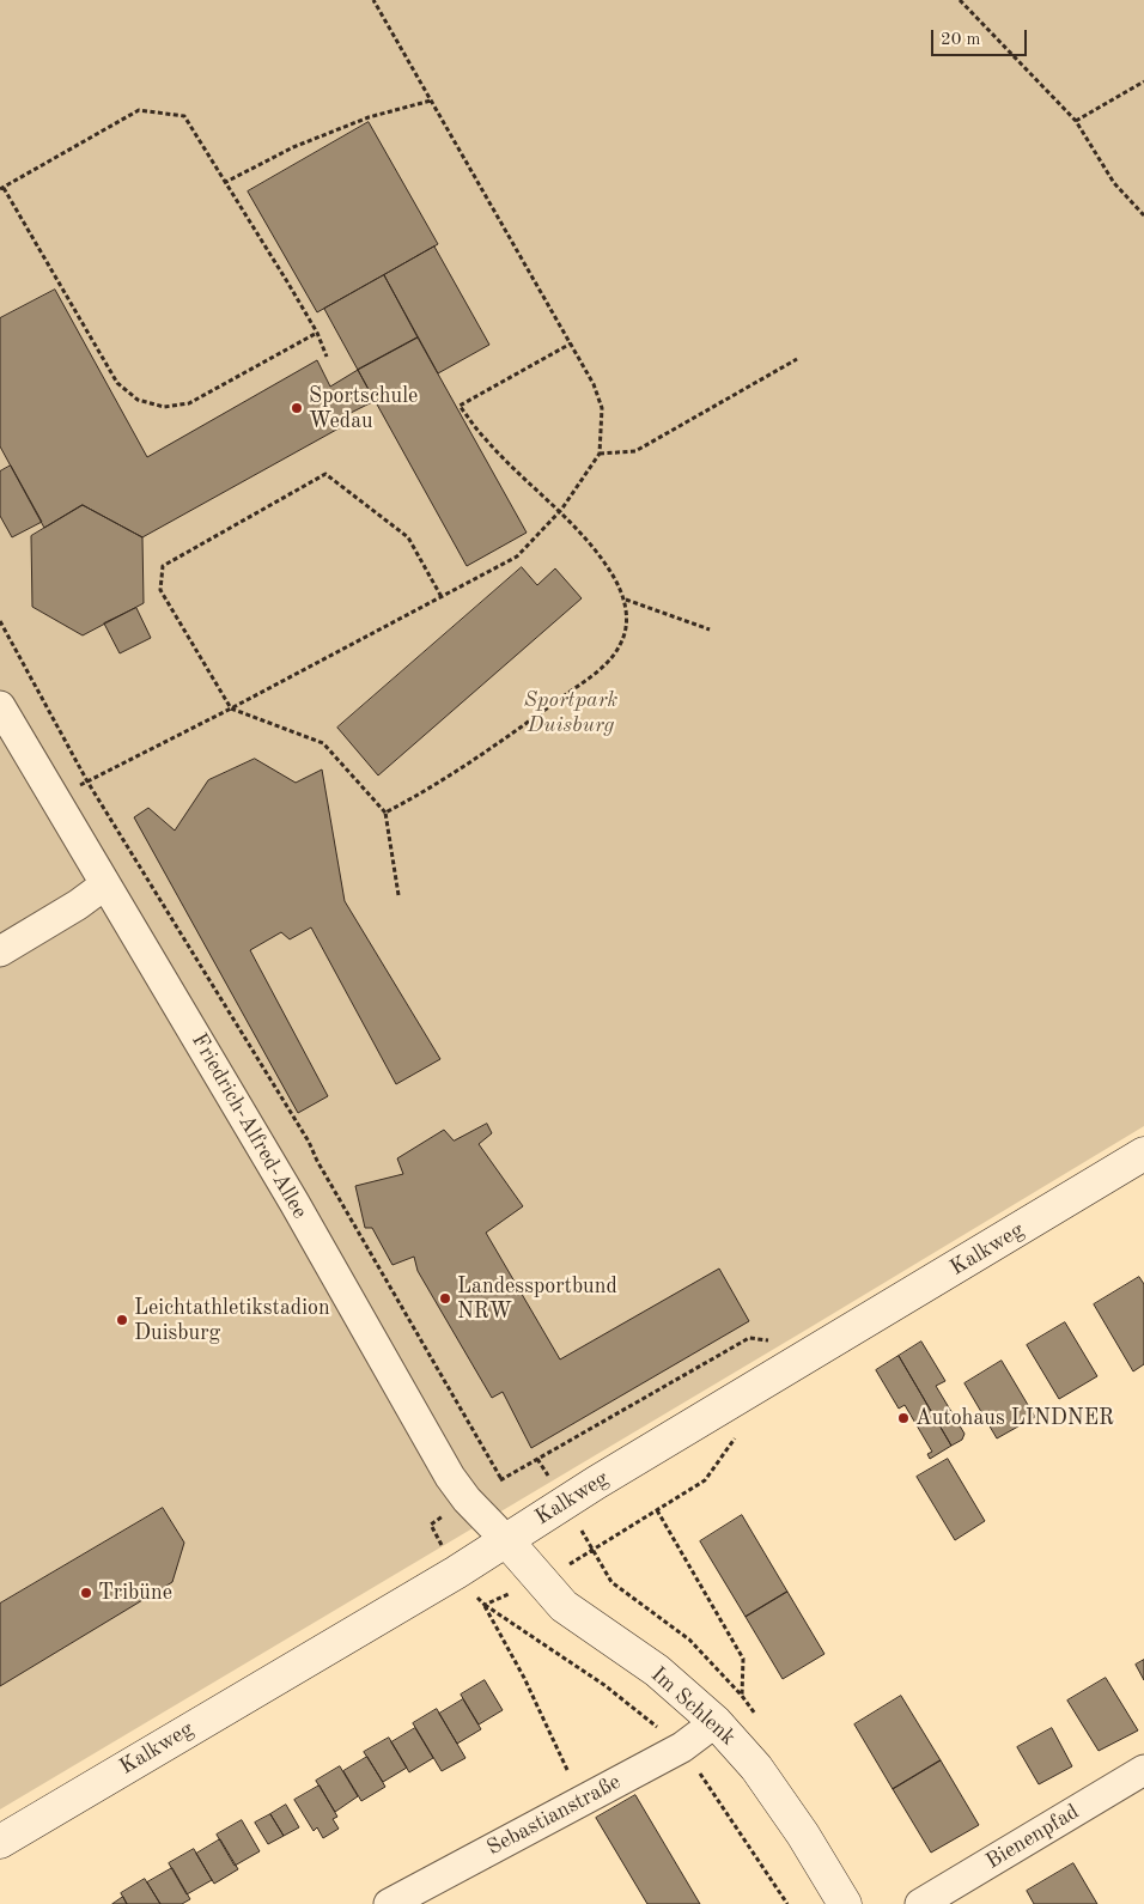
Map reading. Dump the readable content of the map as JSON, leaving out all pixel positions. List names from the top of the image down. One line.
{"streets":{"street":["Friedrich-Alfred-Allee","Kalkweg","Im Schlenk","Sebastianstraße","Bienenpfad"]},"crossings":[["Friedrich-Alfred-Allee","Kalkweg"],["Friedrich-Alfred-Allee","Im Schlenk"],["Kalkweg","Im Schlenk"],["Im Schlenk","Sebastianstraße"]],"parks":["Sportpark Duisburg"],"places":["Sportschule Wedau","Landessportbund NRW","Leichtathletikstadion Duisburg","Autohaus LINDNER","Tribüne"],"scale_bar":"20 m"}
